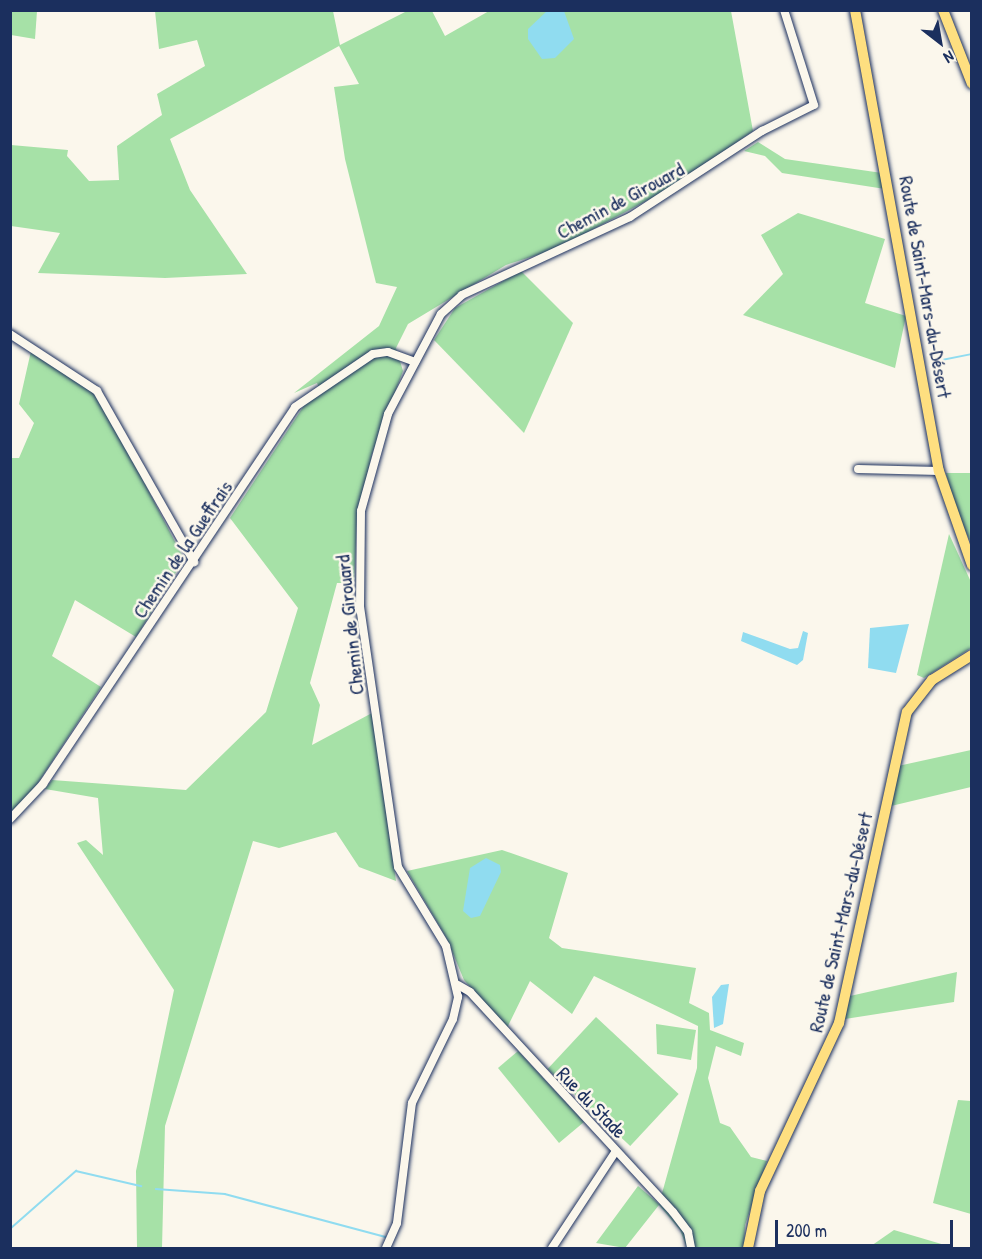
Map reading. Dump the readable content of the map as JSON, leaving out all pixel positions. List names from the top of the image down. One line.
{"streets":{"main road":["Route de Saint-Mars-du-Désert"],"street":["Chemin de Girouard","Chemin de la Gueffrais","Rue du Stade"]},"crossings":[["Chemin de Girouard","Chemin de la Gueffrais"],["Chemin de Girouard","Rue du Stade"]],"scale_bar":"200 m","north":"bottom right"}
